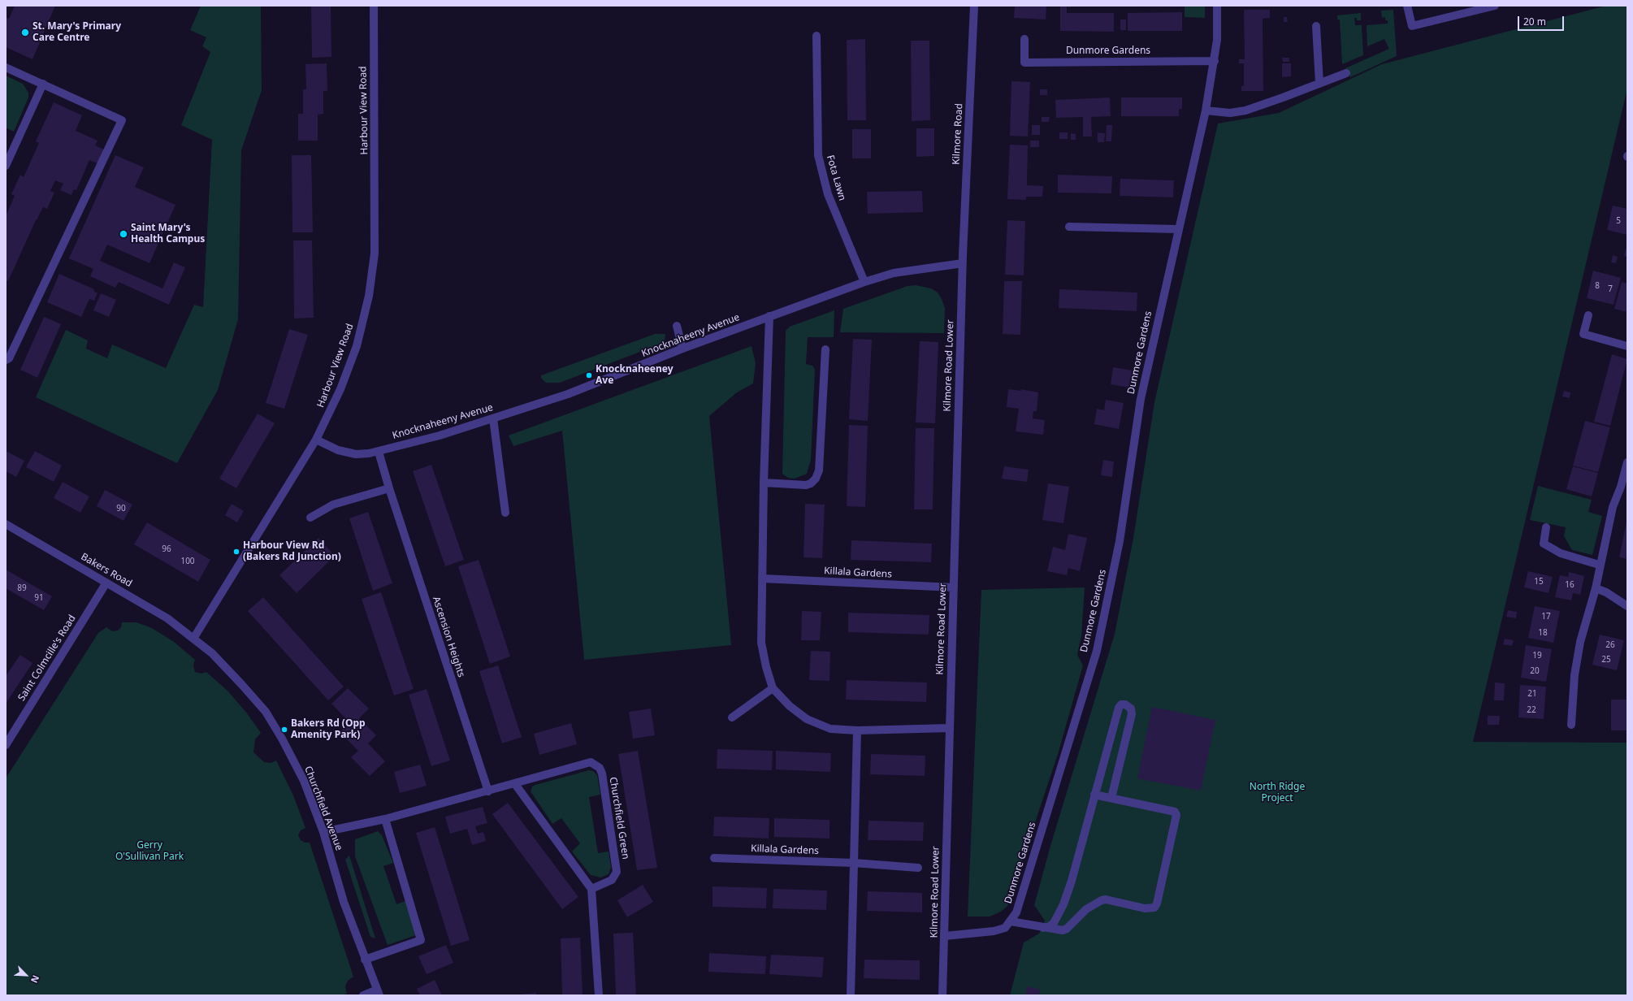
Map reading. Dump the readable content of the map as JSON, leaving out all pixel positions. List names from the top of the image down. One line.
{"streets":{"street":["Dunmore Gardens","Harbour View Road","Kilmore Road","Fota Lawn","Knocknaheeny Avenue","Kilmore Road Lower","Bakers Road","Killala Gardens","Ascension Heights","Saint Colmcille's Road","Churchfield Avenue","Churchfield Green"]},"crossings":[["Dunmore Gardens","Kilmore Road Lower"],["Harbour View Road","Knocknaheeny Avenue"],["Harbour View Road","Bakers Road"],["Harbour View Road","Churchfield Avenue"],["Kilmore Road","Knocknaheeny Avenue"],["Kilmore Road","Kilmore Road Lower"],["Fota Lawn","Knocknaheeny Avenue"],["Knocknaheeny Avenue","Kilmore Road Lower"],["Knocknaheeny Avenue","Ascension Heights"],["Kilmore Road Lower","Killala Gardens"],["Bakers Road","Saint Colmcille's Road"],["Bakers Road","Churchfield Avenue"],["Ascension Heights","Churchfield Green"],["Churchfield Avenue","Churchfield Green"]],"parks":["North Ridge Project","Gerry O'Sullivan Park"],"places":["St. Mary's Primary Care Centre","Saint Mary's Health Campus","Knocknaheeney Ave","Harbour View Rd (Bakers Rd Junction)","Bakers Rd (Opp Amenity Park)"],"house_numbers":["5","8","7","90","96","100","15","16","89","91","17","18","26","19","25","20","21","22"],"scale_bar":"20 m","north":"bottom right"}
